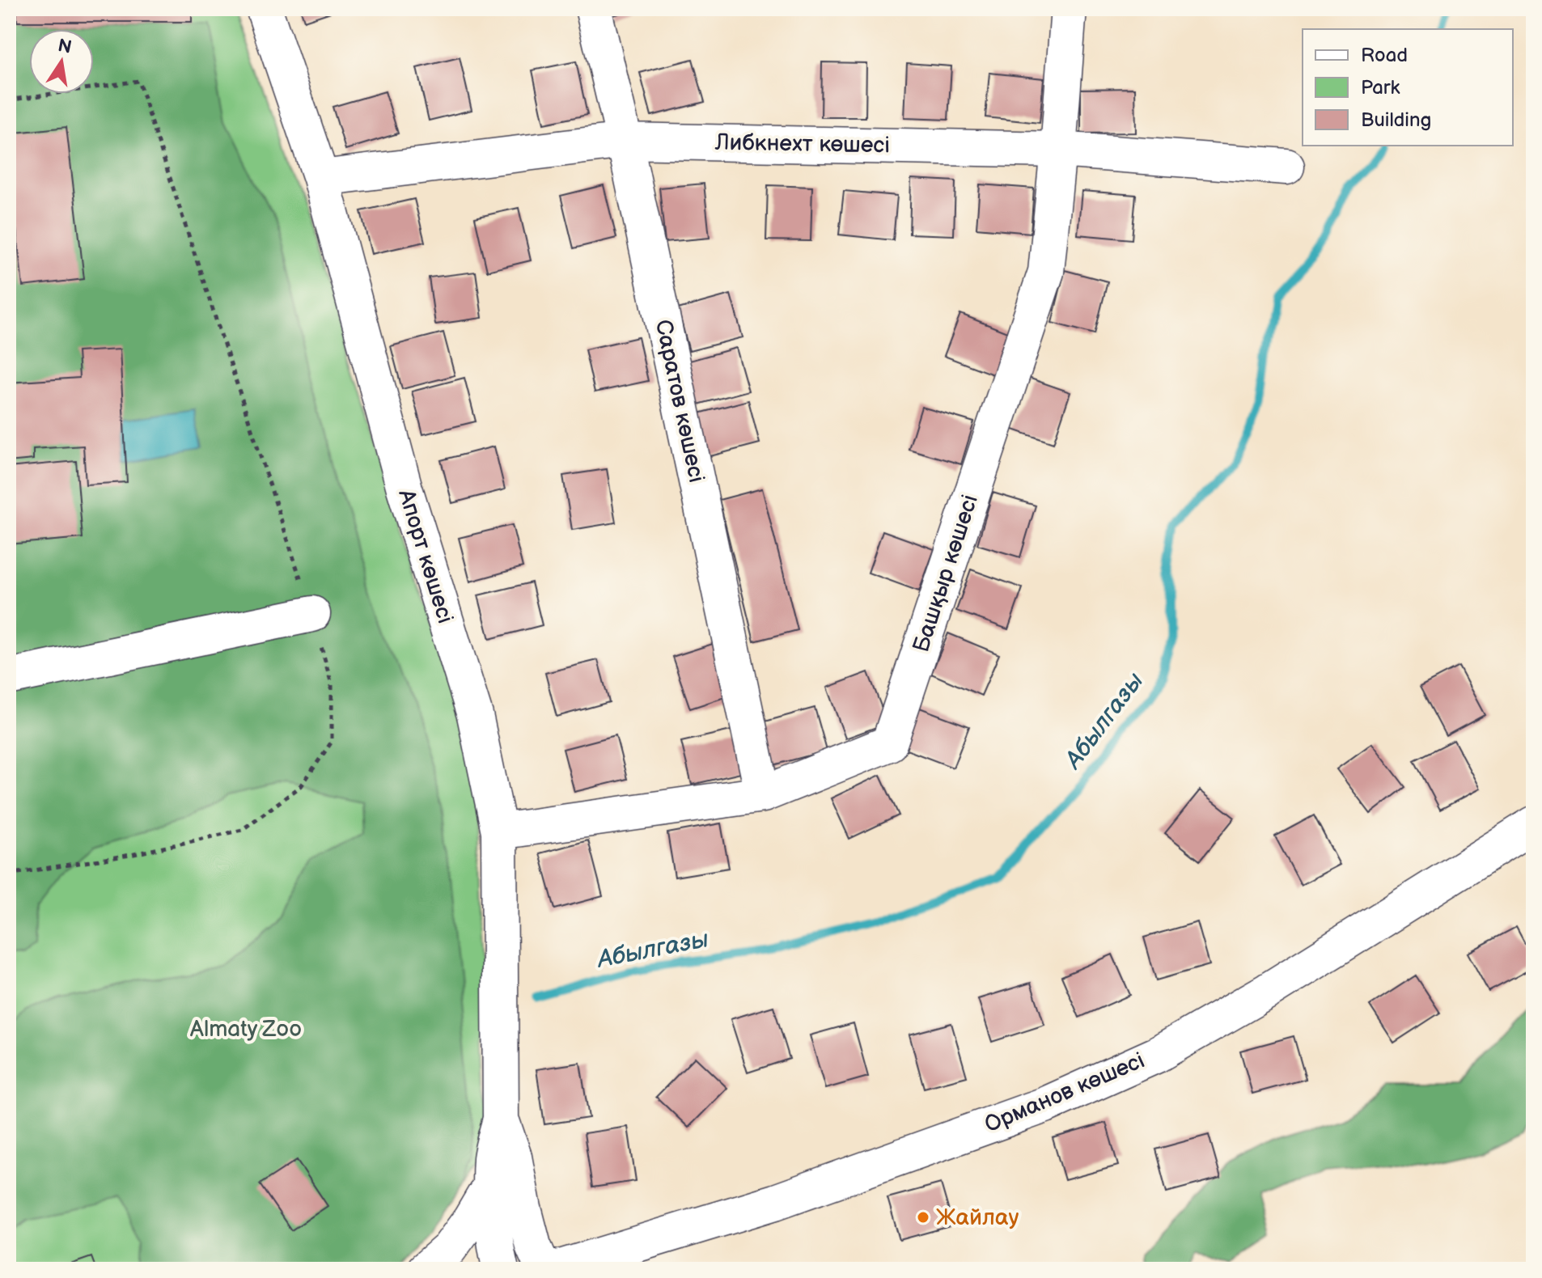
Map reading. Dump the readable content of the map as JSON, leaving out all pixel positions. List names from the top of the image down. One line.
{"streets":{"street":["Либкнехт көшесі","Саратов көшесі","Апорт көшесі","Башқыр көшесі","Орманов көшесі"]},"crossings":[["Либкнехт көшесі","Саратов көшесі"],["Либкнехт көшесі","Апорт көшесі"],["Либкнехт көшесі","Башқыр көшесі"],["Саратов көшесі","Башқыр көшесі"],["Апорт көшесі","Башқыр көшесі"]],"water":["Абылгазы"],"parks":["Almaty Zoo"],"places":["Жайлау"],"legend":["Road","Park","Building"],"north":"top"}
